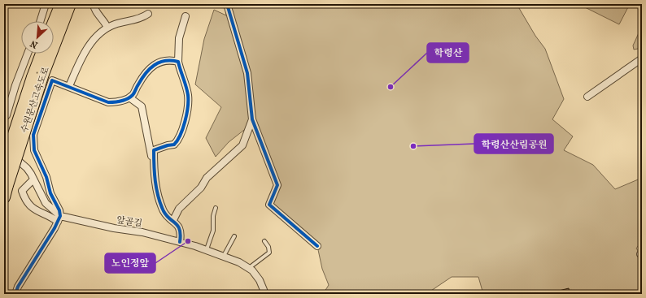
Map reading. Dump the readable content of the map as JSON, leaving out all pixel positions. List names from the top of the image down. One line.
{"streets":{"highway":["수원문산고속도로"],"street":["앞골길"]},"places":["학령산","학령산산림공원","노인정앞"],"north":"bottom left"}
